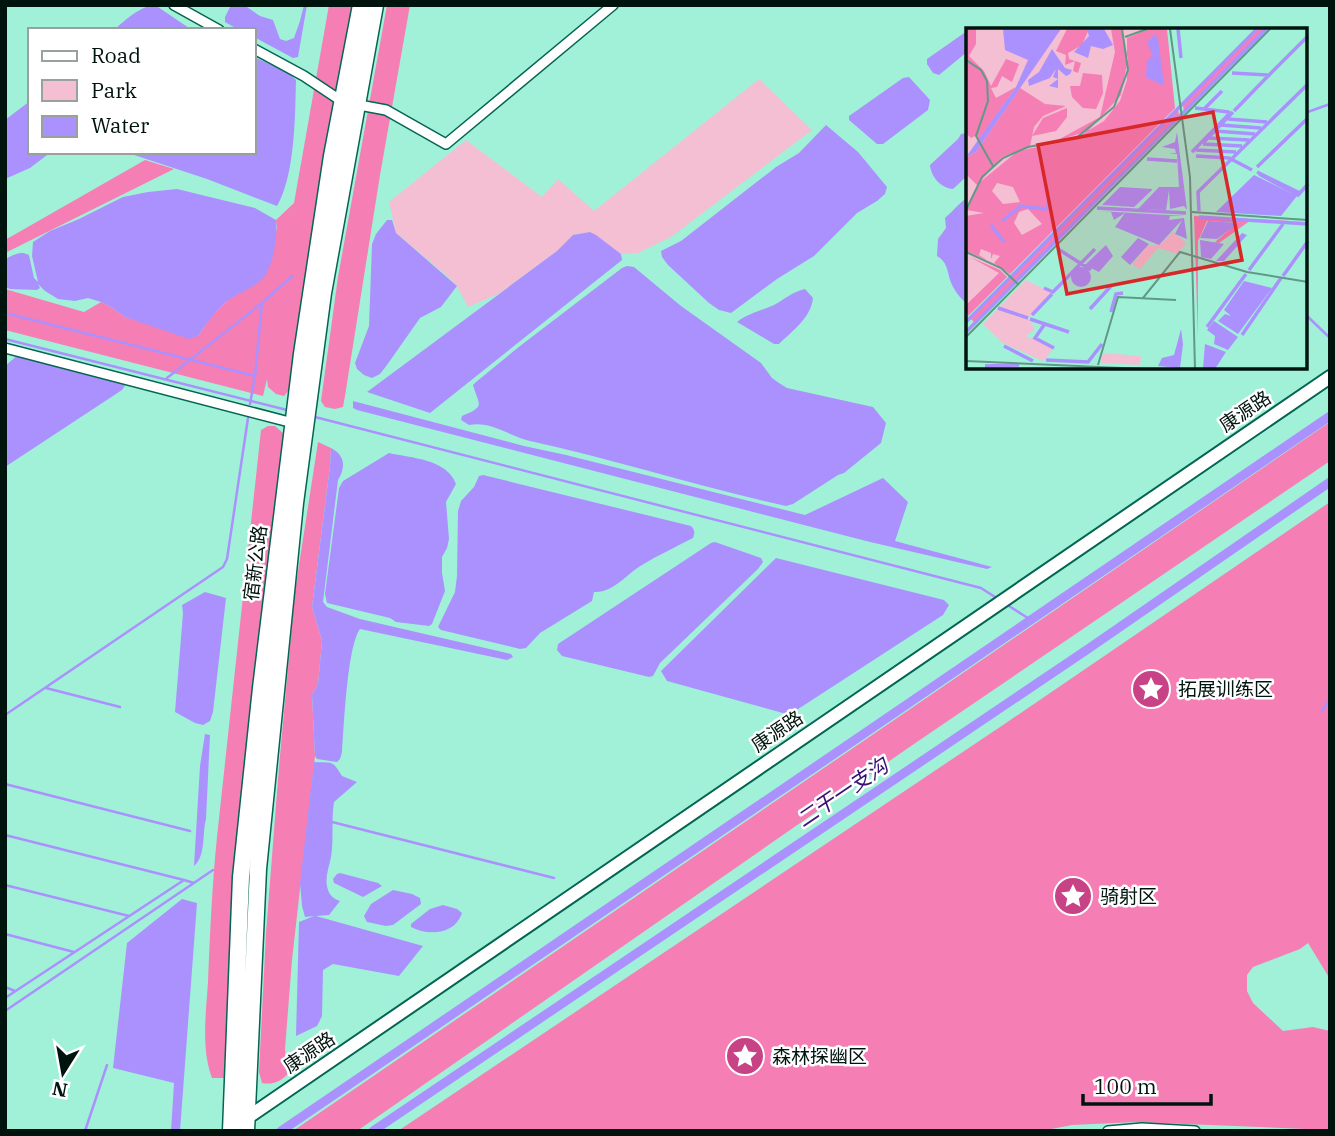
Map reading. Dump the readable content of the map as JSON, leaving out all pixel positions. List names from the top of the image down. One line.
{"streets":{"highway":["宿新公路"],"street":["康源路"]},"crossings":[["康源路","宿新公路"]],"water":["二干一支沟"],"places":{"place":["拓展训练区","骑射区","森林探幽区"]},"legend":["Road","Park","Water"],"scale_bar":"100 m","north":"bottom"}
